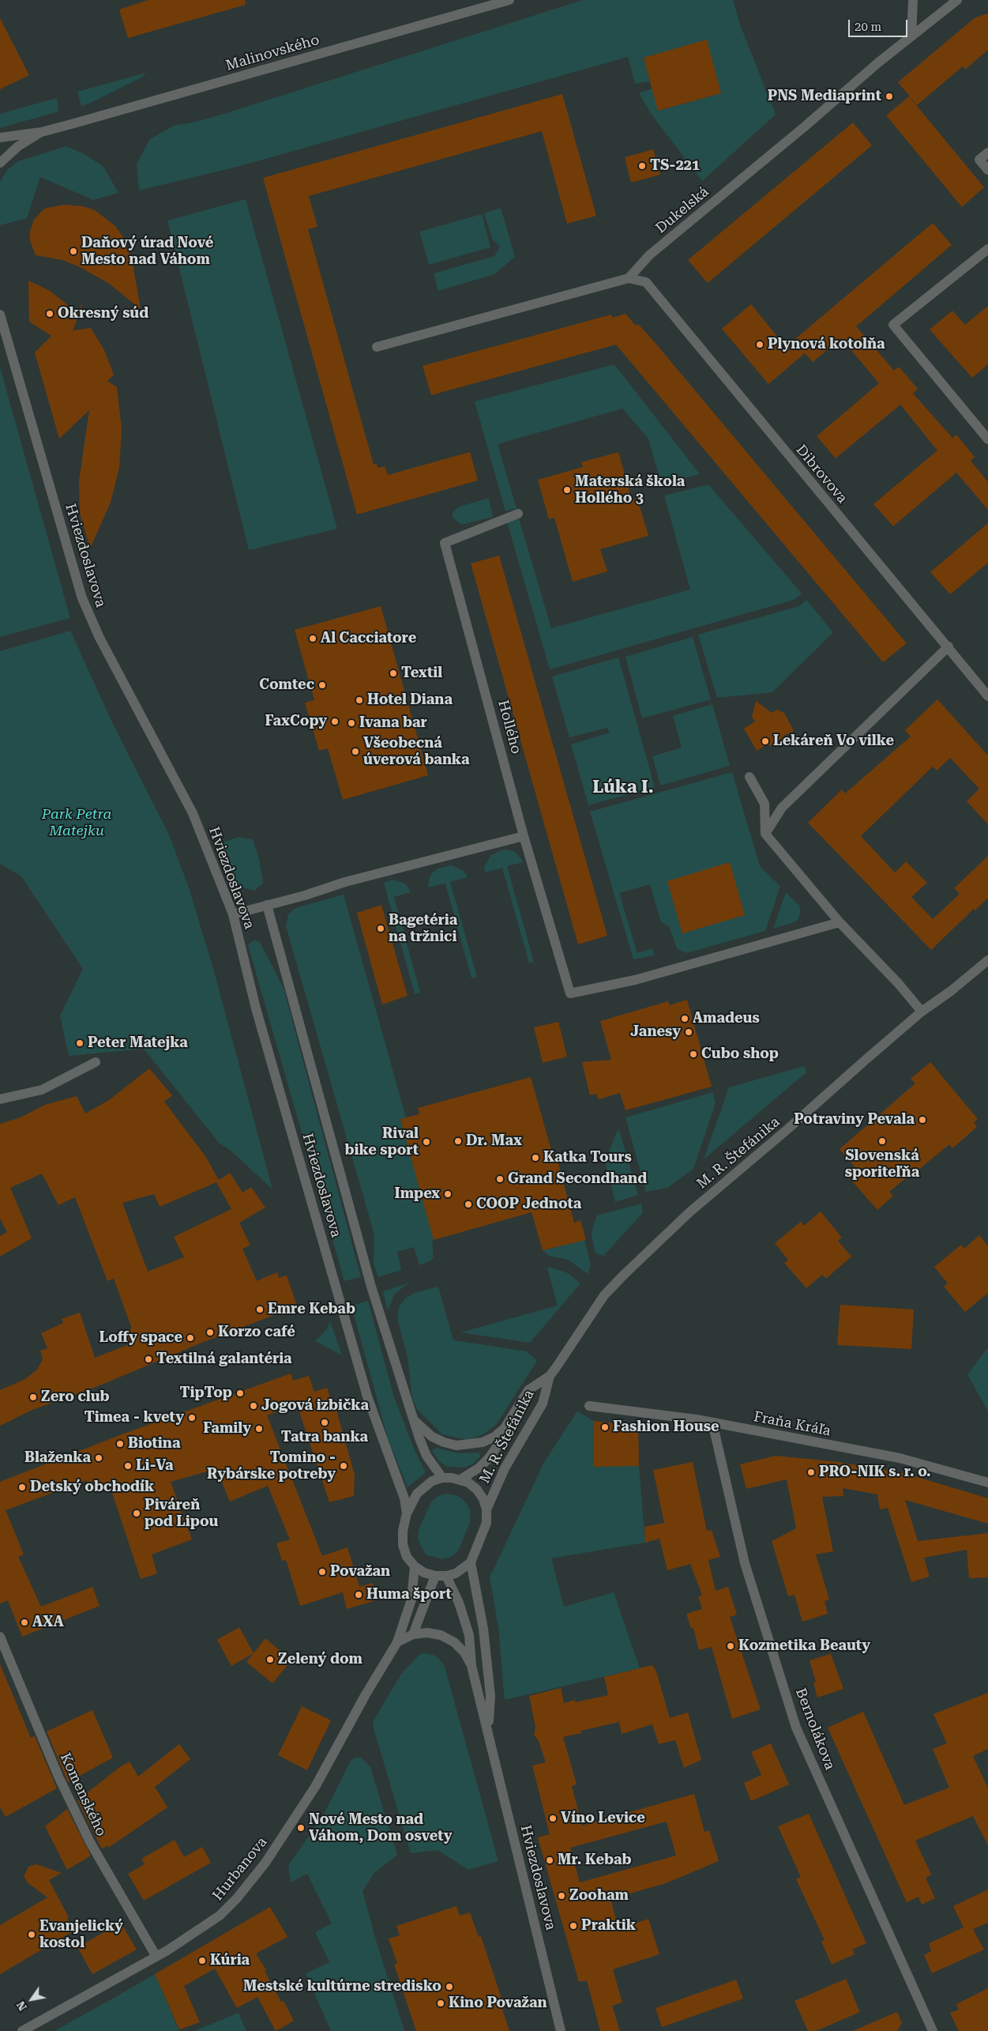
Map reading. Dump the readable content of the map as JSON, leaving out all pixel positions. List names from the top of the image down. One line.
{"streets":{"street":["Malinovského","Dukelská","Dibrovova","Hviezdoslavova","Hollého","M. R. Štefánika","Fraňa Kráľa","Bernolákova","Komenského","Hurbanova"]},"crossings":[["Dukelská","Dibrovova"],["Hviezdoslavova","M. R. Štefánika"],["Hviezdoslavova","Hurbanova"],["M. R. Štefánika","Hurbanova"],["Fraňa Kráľa","Bernolákova"],["Komenského","Hurbanova"]],"districts":["Lúka I."],"parks":["Park Petra Matejku"],"places":["PNS Mediaprint","TS-221","Daňový úrad Nové Mesto nad Váhom","Okresný súd","Plynová kotolňa","Materská škola Hollého 3","Al Cacciatore","Textil","Comtec","Hotel Diana","FaxCopy","Ivana bar","Lekáreň Vo vilke","Všeobecná úverová banka","Bagetéria na tržnici","Amadeus","Janesy","Peter Matejka","Cubo shop","Potraviny Pevala","Dr. Max","Slovenská sporiteľňa","Rival bike sport","Katka Tours","Grand Secondhand","Impex","COOP Jednota","Emre Kebab","Korzo café","Loffy space","Textilná galantéria","TipTop","Zero club","Jogová izbička","Timea - kvety","Tatra banka","Fashion House","Family","Biotina","Blaženka","Li-Va","Tomino - Rybárske potreby","PRO-NIK s. r. o.","Detský obchodík","Piváreň pod Lipou","Považan","Huma šport","AXA","Kozmetika Beauty","Zelený dom","Víno Levice","Nové Mesto nad Váhom, Dom osvety","Mr. Kebab","Zooham","Praktik","Evanjelický kostol","Kúria","Mestské kultúrne stredisko","Kino Považan"],"scale_bar":"20 m","north":"bottom left"}
